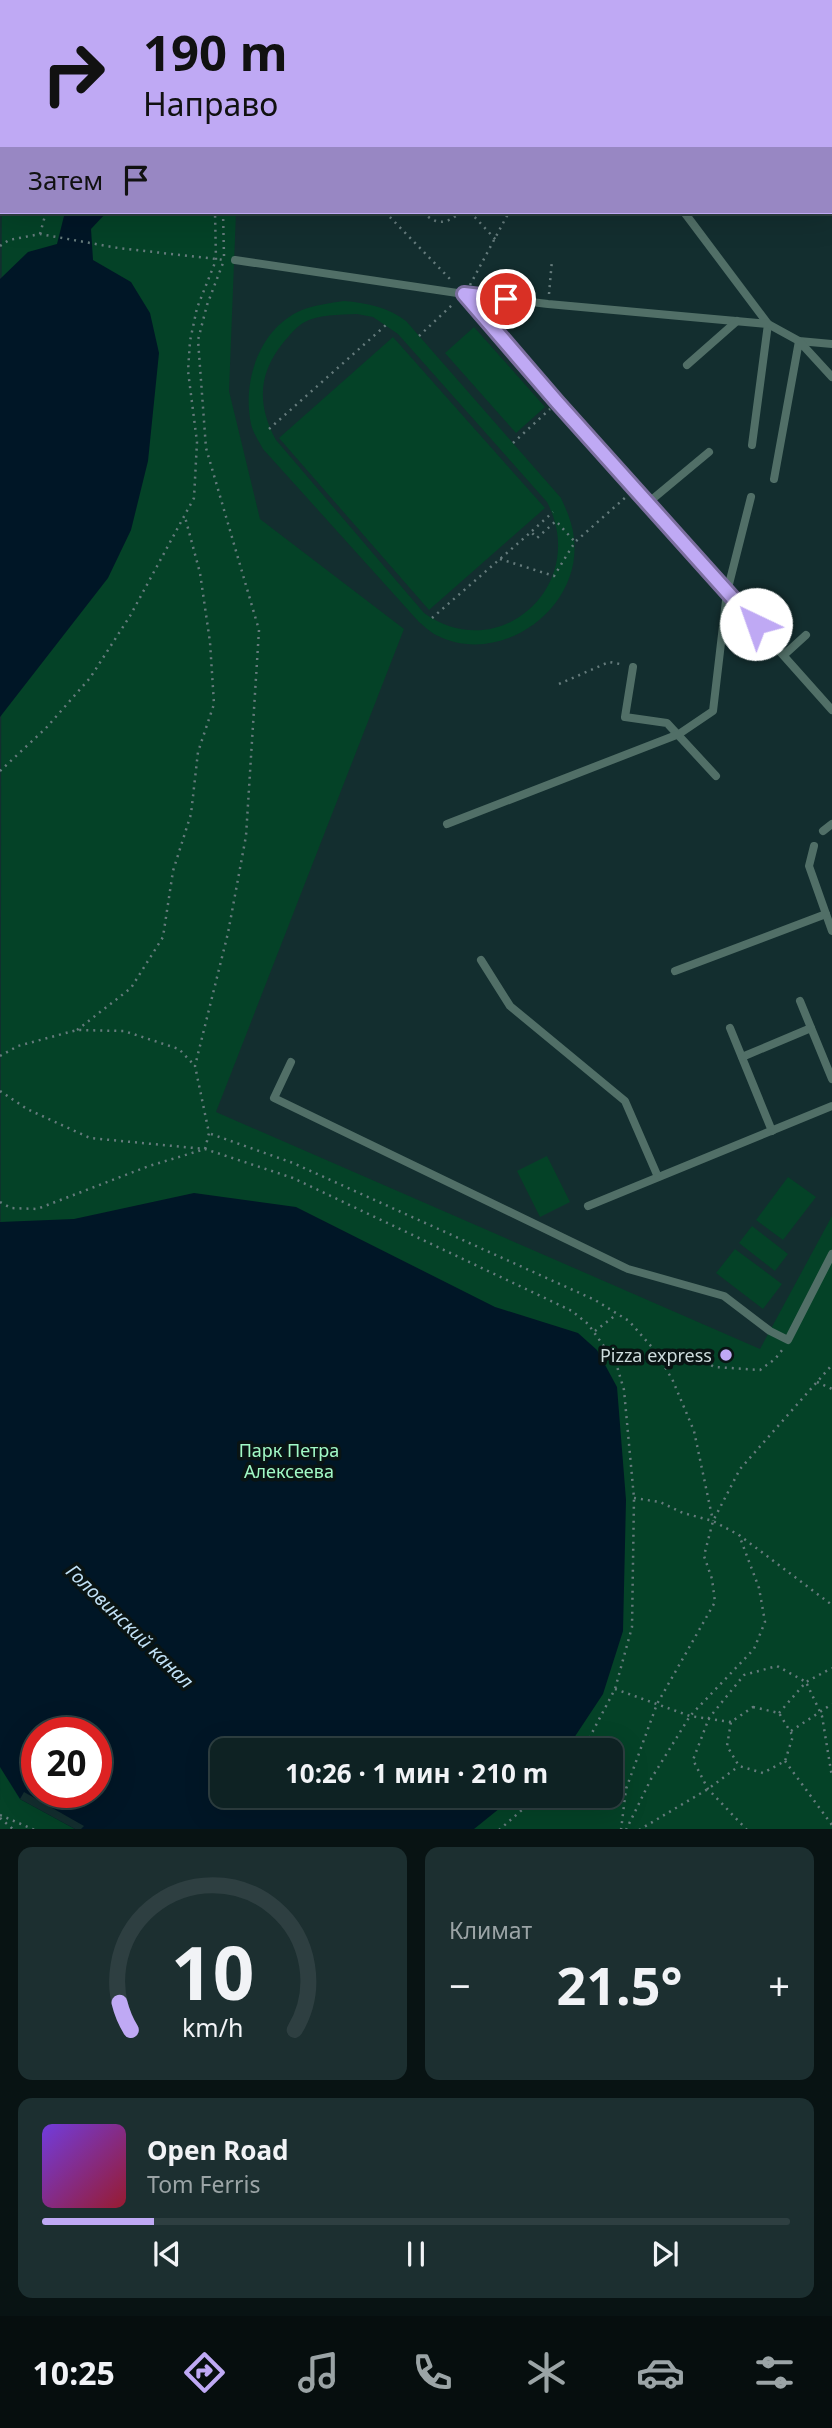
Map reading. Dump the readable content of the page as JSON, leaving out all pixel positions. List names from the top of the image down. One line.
{"water":["Головинский канал"],"parks":["Парк Петра Алексеева"],"places":["Pizza express"],"page":{"turn":["190 m","Направо"],"then":"Затем","limit":"20","trip":"10:26 · 1 мин · 210 m","tile":"Климат","heat":["−","21.5°","+"],"song":["Open Road","Tom Ferris"],"tabs":"10:25","gauge":["10","km/h"]}}
